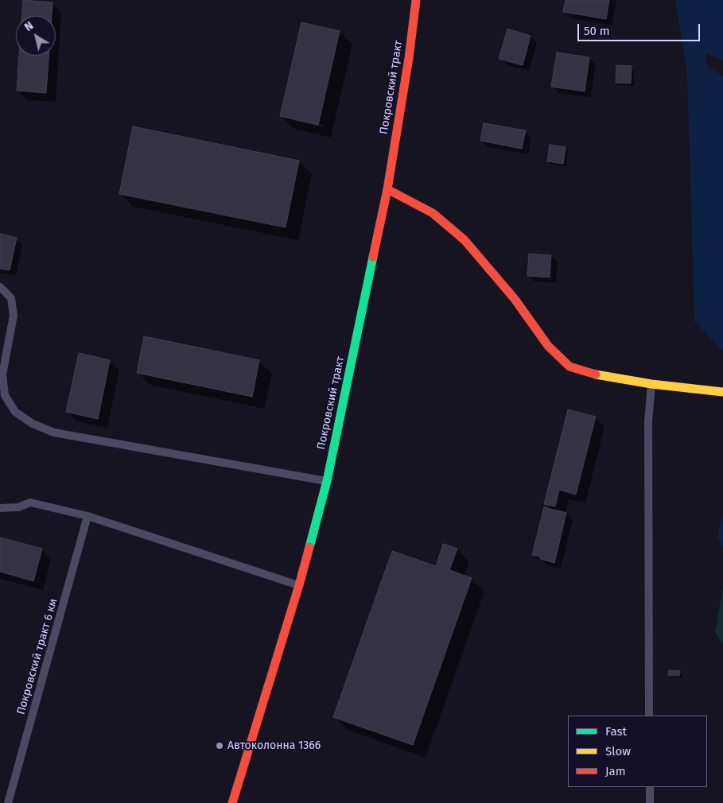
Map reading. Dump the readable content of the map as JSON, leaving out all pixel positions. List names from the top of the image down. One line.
{"streets":{"main road":["Покровский тракт"],"lane":["Покровский тракт 6 км"]},"places":["Автоколонна 1366"],"legend":["Fast","Slow","Jam"],"scale_bar":"50 m","north":"top left"}
